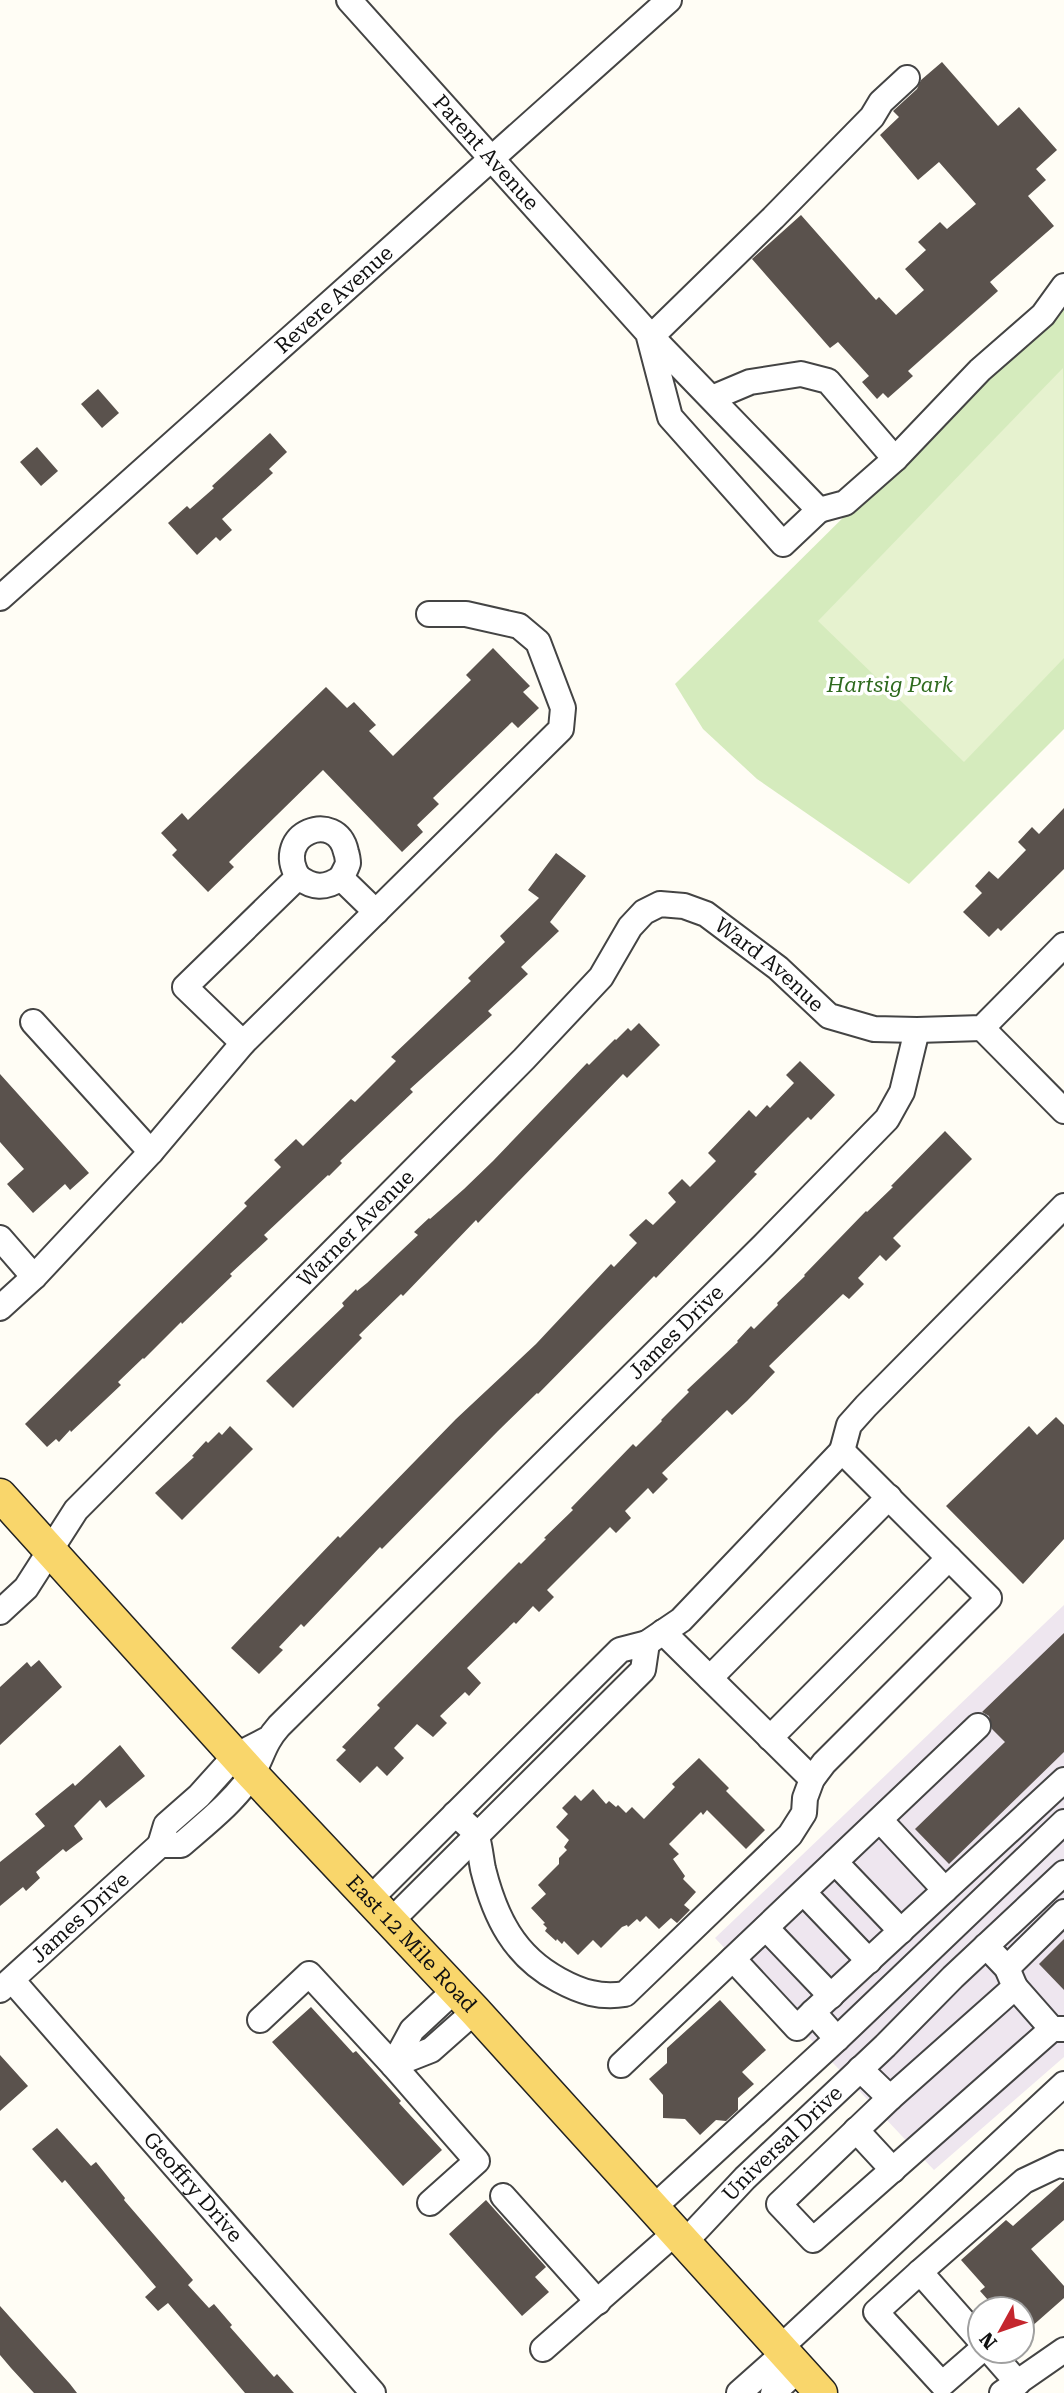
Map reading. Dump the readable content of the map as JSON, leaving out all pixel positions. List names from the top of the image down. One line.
{"streets":{"main road":["East 12 Mile Road"],"street":["Parent Avenue","Revere Avenue","Ward Avenue","Warner Avenue","James Drive","Universal Drive","Geoffry Drive"]},"crossings":[["Parent Avenue","Revere Avenue"],["Ward Avenue","Warner Avenue"],["Ward Avenue","James Drive"],["Warner Avenue","East 12 Mile Road"],["James Drive","East 12 Mile Road"],["James Drive","Geoffry Drive"],["East 12 Mile Road","Universal Drive"]],"parks":["Hartsig Park"],"north":"bottom left"}
